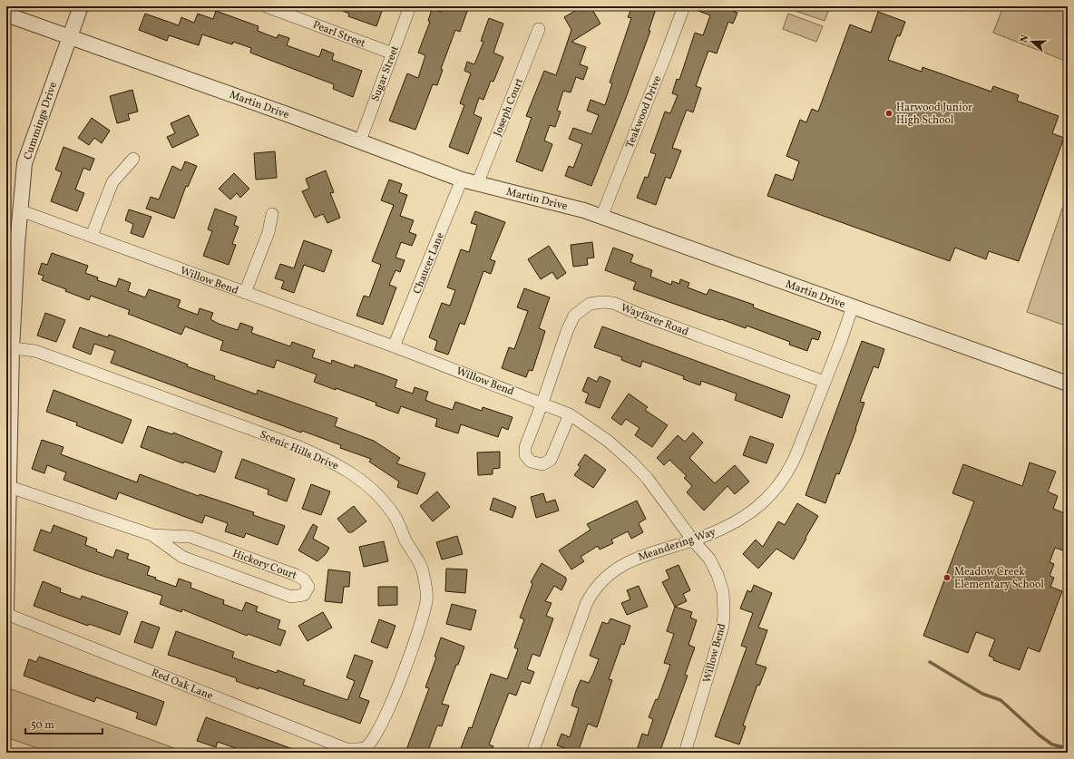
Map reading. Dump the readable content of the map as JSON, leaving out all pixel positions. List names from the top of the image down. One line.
{"streets":{"street":["Pearl Street","Sugar Street","Martin Drive","Joseph Court","Teakwood Drive","Cummings Drive","Chaucer Lane","Willow Bend","Wayfarer Road","Scenic Hills Drive","Meandering Way","Hickory Court","Red Oak Lane"]},"crossings":[["Pearl Street","Sugar Street"],["Sugar Street","Martin Drive"],["Martin Drive","Joseph Court"],["Martin Drive","Teakwood Drive"],["Martin Drive","Cummings Drive"],["Martin Drive","Chaucer Lane"],["Martin Drive","Meandering Way"],["Cummings Drive","Willow Bend"],["Cummings Drive","Scenic Hills Drive"],["Cummings Drive","Hickory Court"],["Chaucer Lane","Willow Bend"],["Willow Bend","Wayfarer Road"],["Willow Bend","Meandering Way"],["Wayfarer Road","Meandering Way"],["Scenic Hills Drive","Red Oak Lane"]],"places":["Harwood Junior High School","Meadow Creek Elementary School"],"scale_bar":"50 m","north":"left"}
